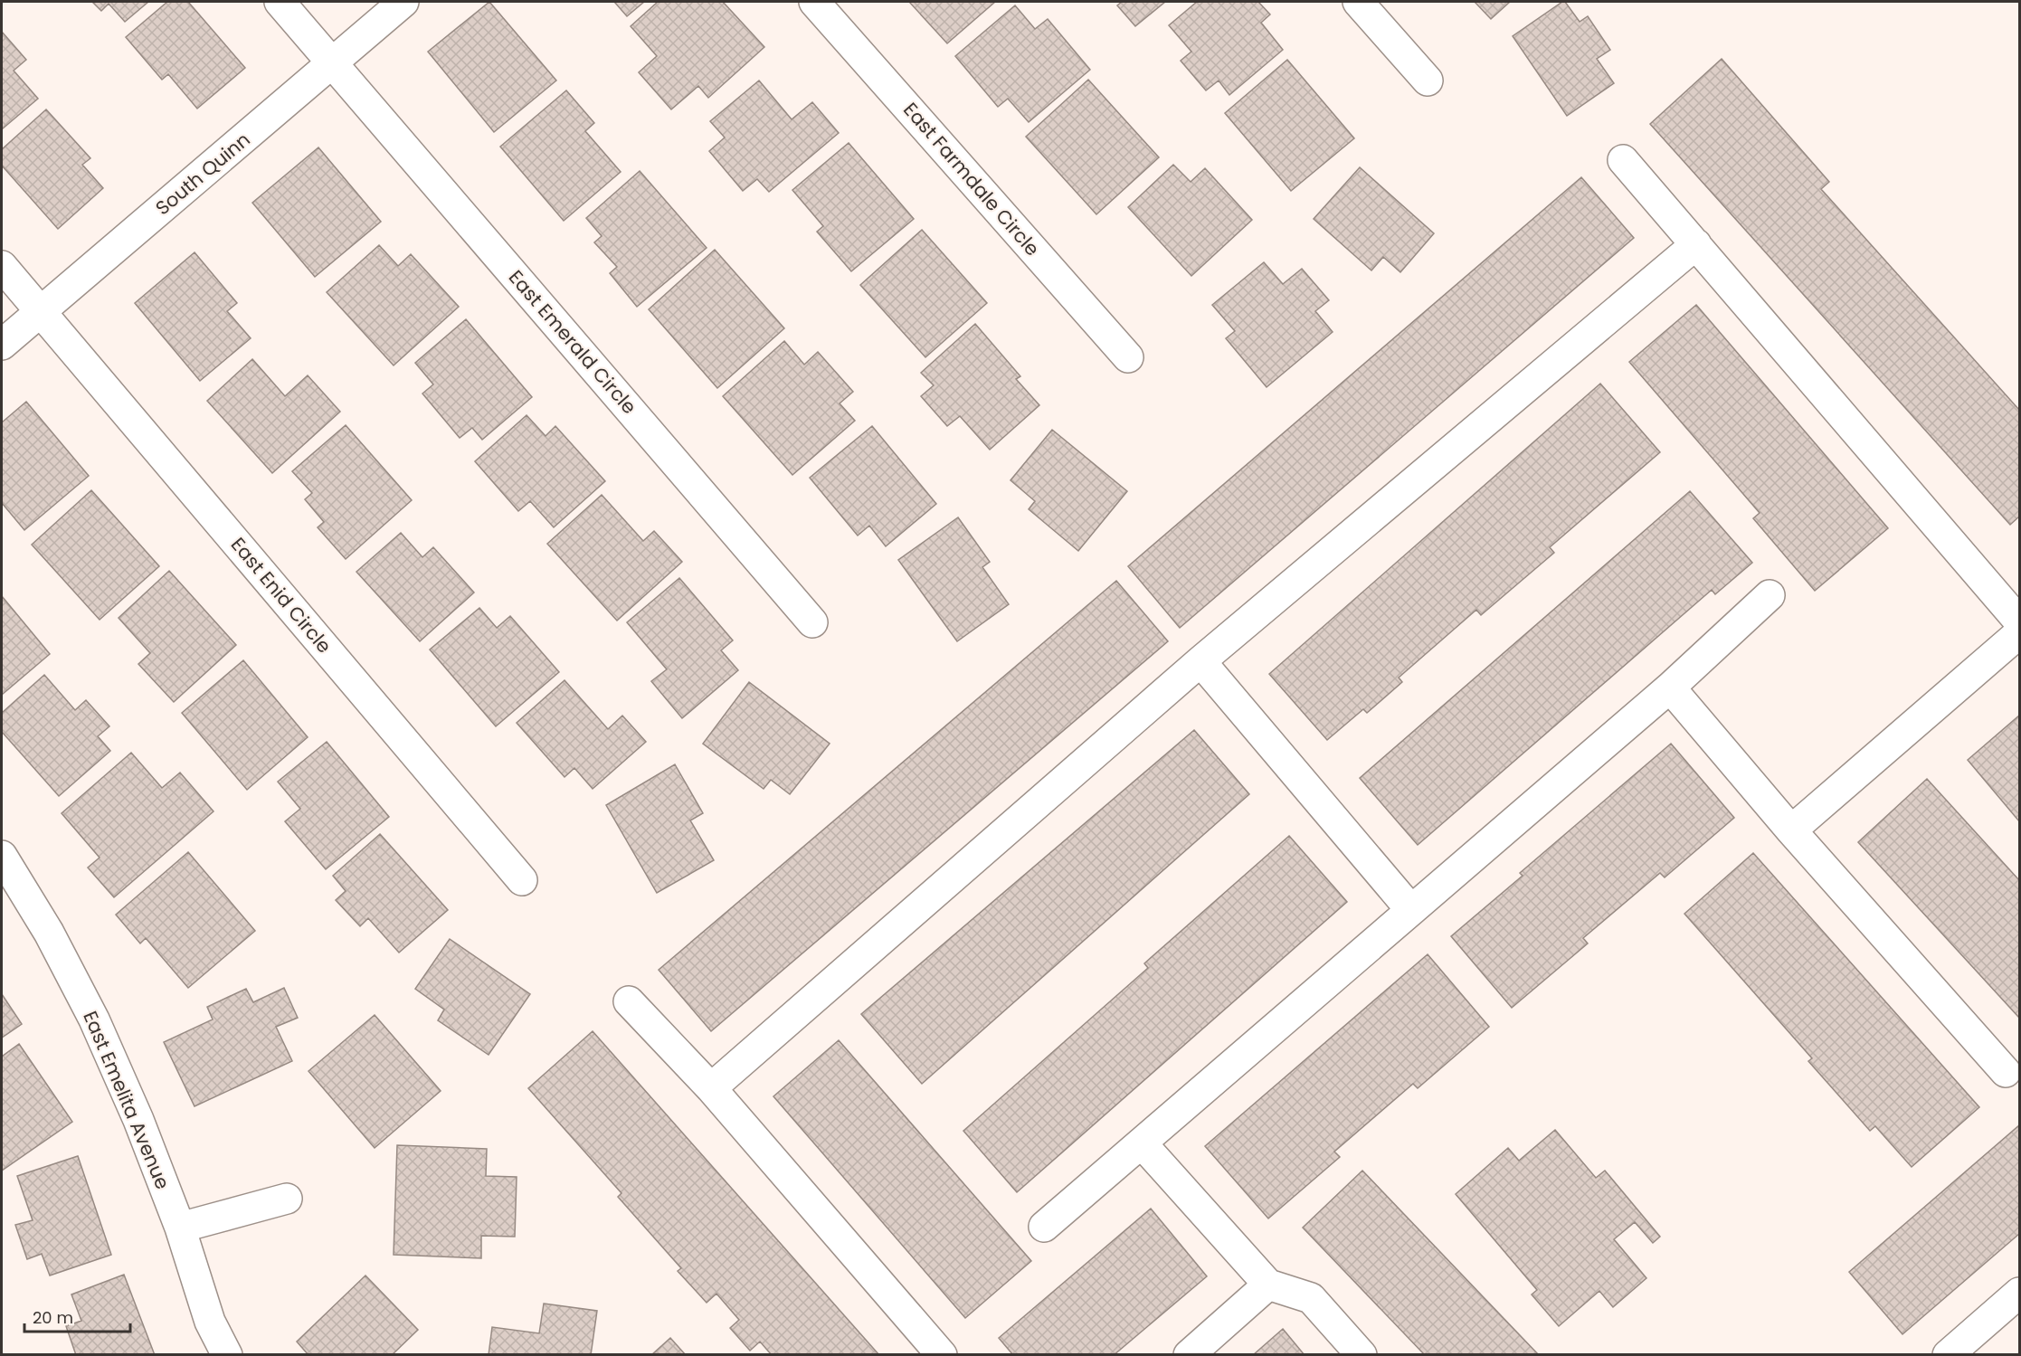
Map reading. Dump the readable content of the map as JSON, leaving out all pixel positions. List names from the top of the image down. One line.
{"streets":{"street":["South Quinn","East Farmdale Circle","East Emerald Circle","East Enid Circle","East Emelita Avenue"]},"crossings":[["South Quinn","East Emerald Circle"],["South Quinn","East Enid Circle"]],"scale_bar":"20 m"}
